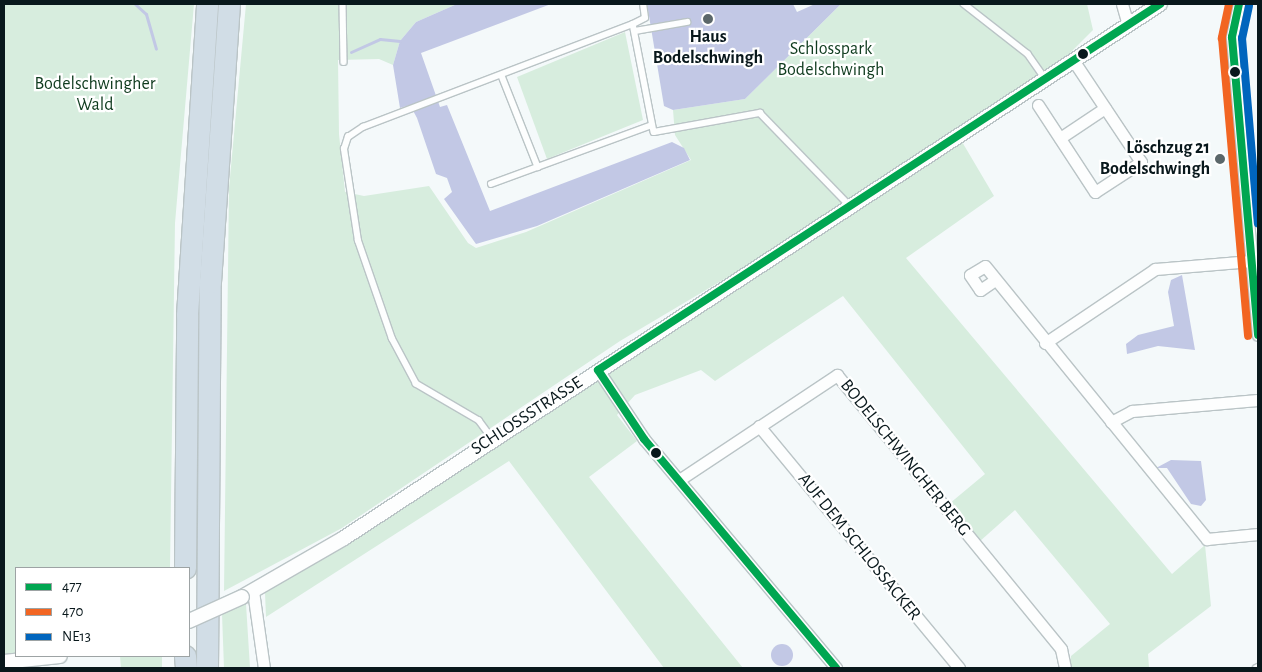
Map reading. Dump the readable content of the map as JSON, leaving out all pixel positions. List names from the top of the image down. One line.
{"streets":{"street":["SCHLOSSSTRASSE","BODELSCHWINGHER BERG","AUF DEM SCHLOSSACKER"]},"crossings":[["BODELSCHWINGHER BERG","AUF DEM SCHLOSSACKER"]],"parks":["Schlosspark Bodelschwingh","Bodelschwingher Wald"],"places":["Haus Bodelschwingh","Löschzug 21 Bodelschwingh"],"lines":["transit line 477","transit line 470","transit line NE13"],"legend":["477","470","NE13"]}
